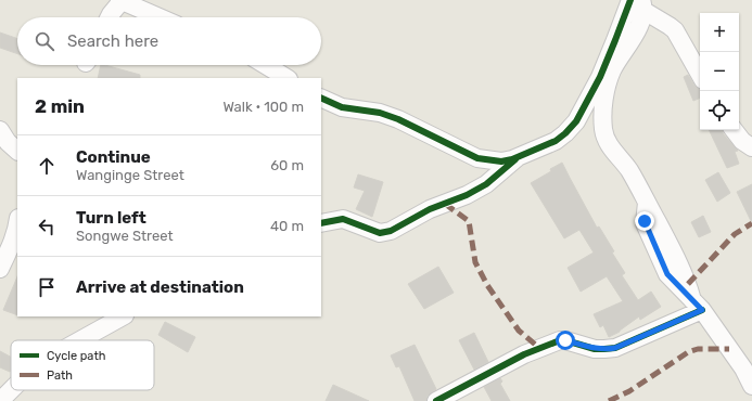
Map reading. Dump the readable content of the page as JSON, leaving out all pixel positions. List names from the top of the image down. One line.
{"legend":["Cycle path","Path"],"page":{"map_buttons":["+","−"],"search":"Search here","heading":["2 min","Walk · 100 m"],"list":[["Continue","Wanginge Street","60 m"],["Turn left","Songwe Street","40 m"],"Arrive at destination"]}}
